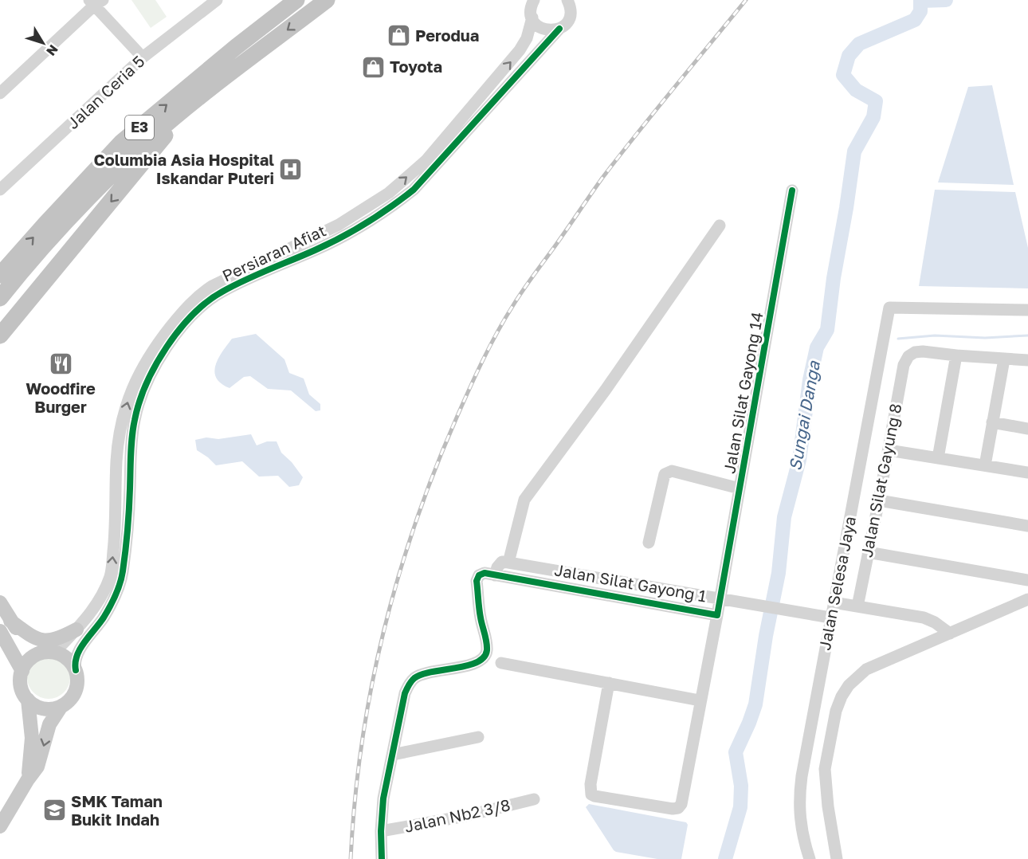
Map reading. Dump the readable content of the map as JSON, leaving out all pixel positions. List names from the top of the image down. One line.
{"streets":{"highway":["E3"],"street":["Jalan Ceria 5","Persiaran Afiat","Jalan Silat Gayong 14","Jalan Silat Gayung 8","Jalan Silat Gayong 1","Jalan Selesa Jaya","Jalan Nb2 3/8"]},"crossings":[["Jalan Silat Gayong 14","Jalan Silat Gayong 1"],["Jalan Silat Gayong 1","Jalan Selesa Jaya"]],"water":["Sungai Danga"],"places":{"shop":["Perodua","Toyota"],"hospital":["Columbia Asia Hospital Iskandar Puteri"],"restaurant":["Woodfire Burger"],"school or university":["SMK Taman Bukit Indah"]},"north":"bottom right"}
